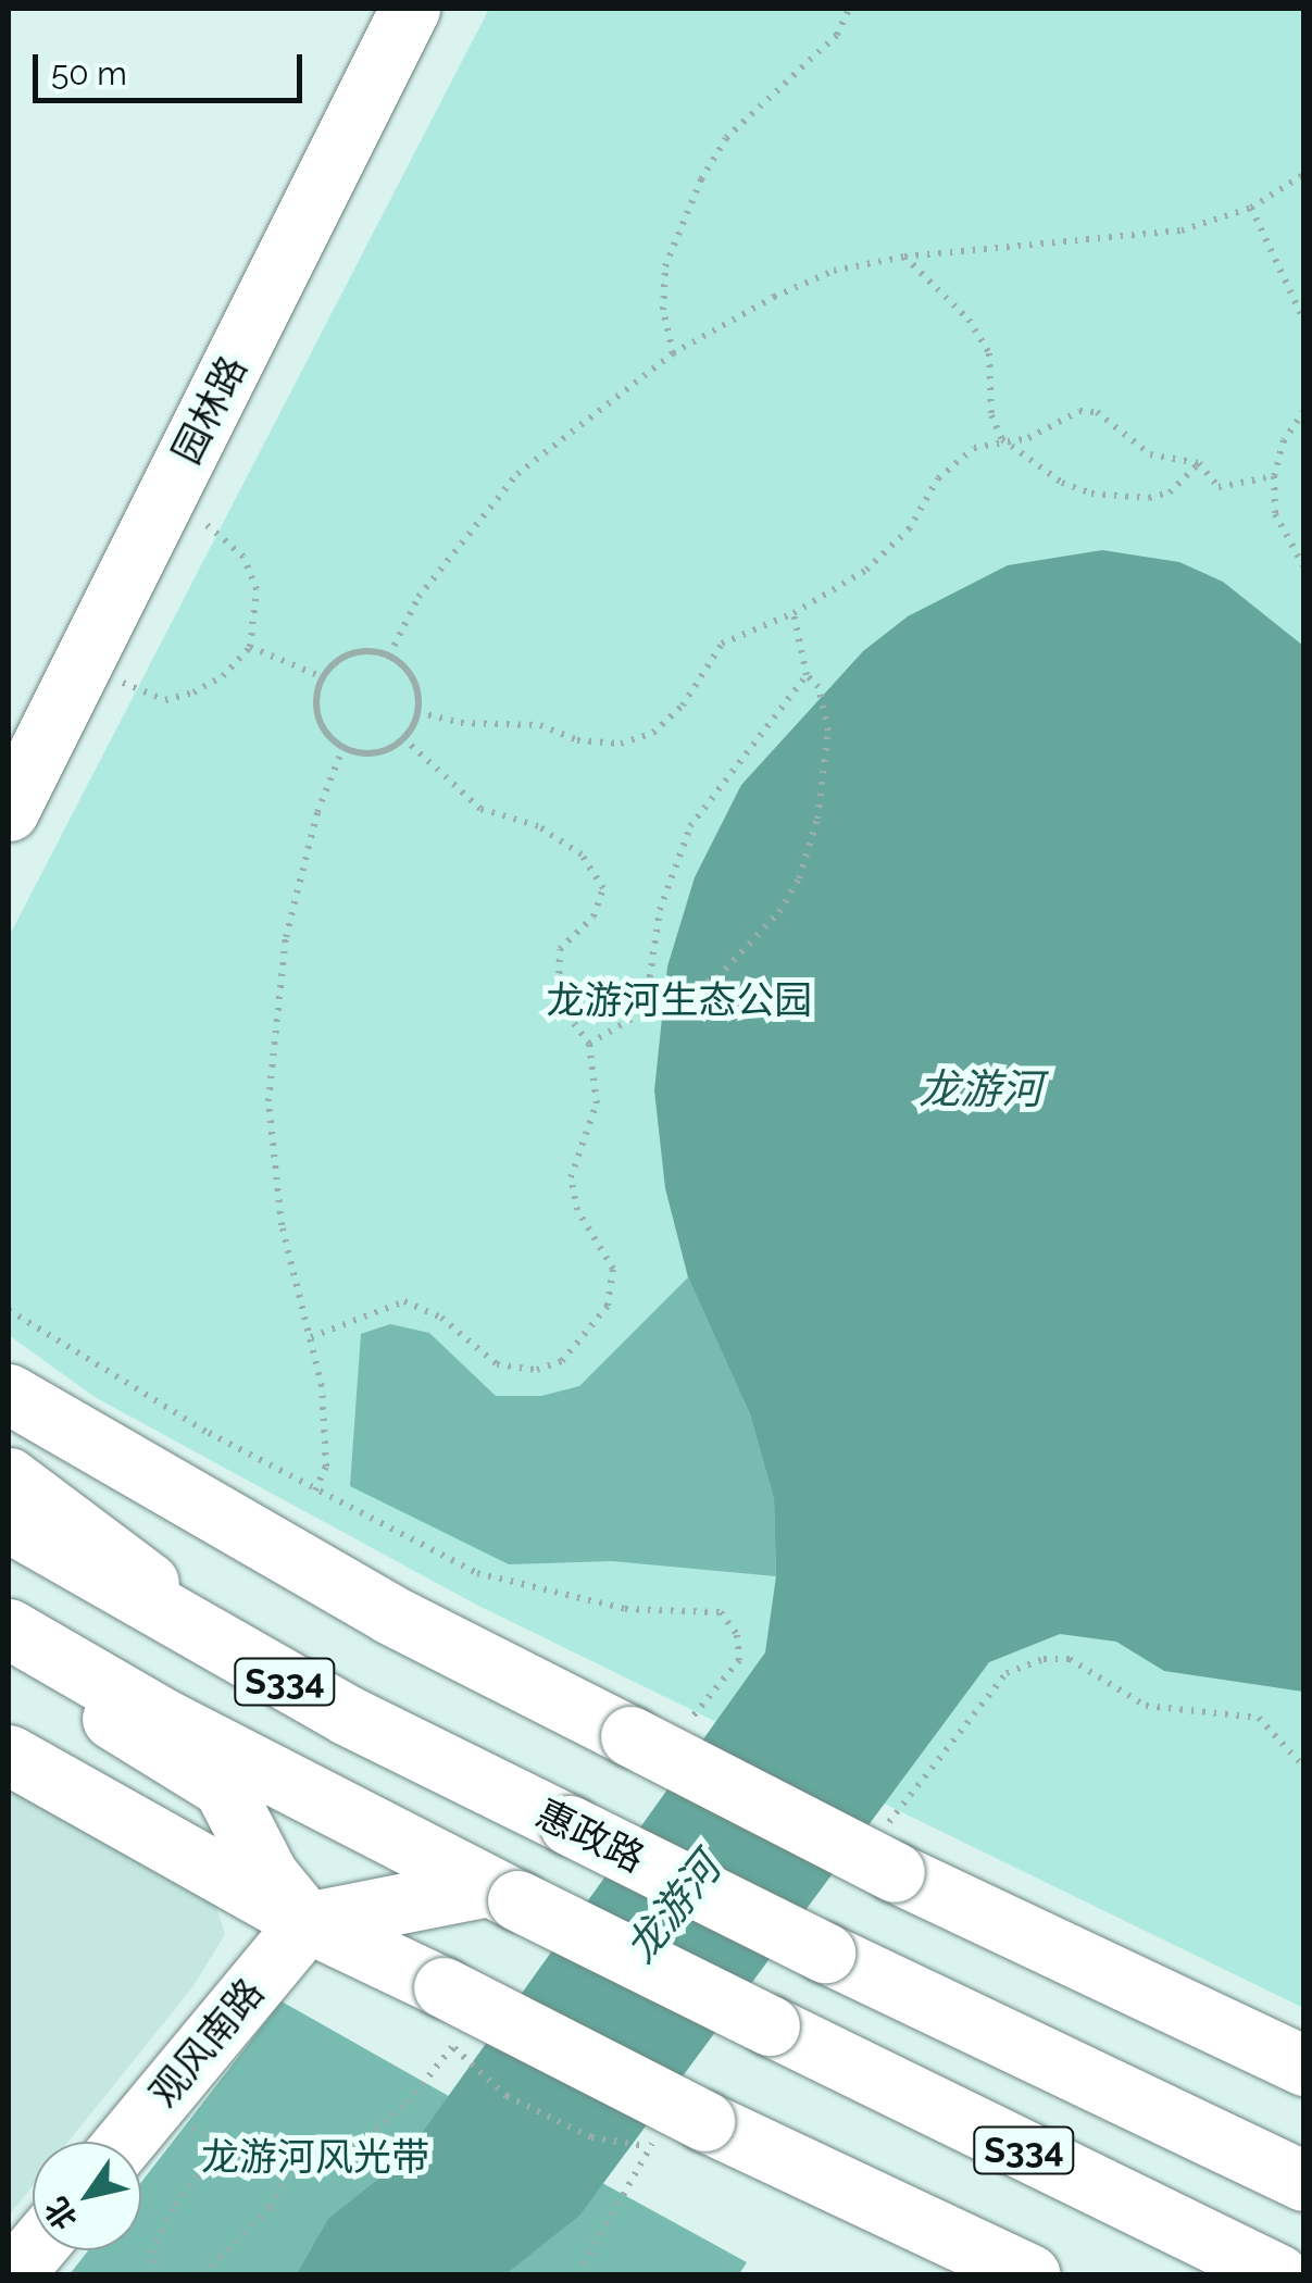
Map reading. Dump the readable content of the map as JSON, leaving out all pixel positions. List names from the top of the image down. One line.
{"streets":{"main road":["园林路","S334","惠政路","观风南路"]},"water":["龙游河"],"parks":["龙游河生态公园","龙游河风光带"],"scale_bar":"50 m","north":"bottom left"}
